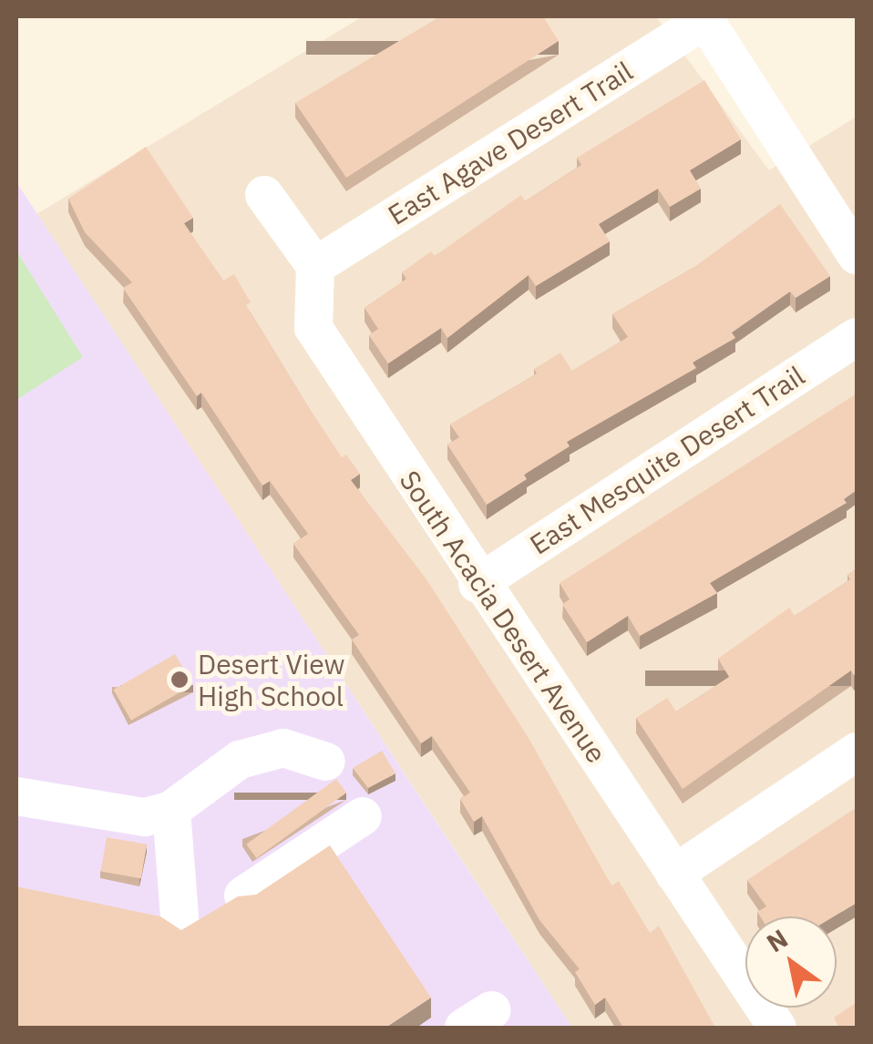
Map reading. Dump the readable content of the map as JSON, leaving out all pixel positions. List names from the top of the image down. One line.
{"streets":{"street":["East Agave Desert Trail","East Mesquite Desert Trail","South Acacia Desert Avenue"]},"crossings":[["East Agave Desert Trail","South Acacia Desert Avenue"],["East Mesquite Desert Trail","South Acacia Desert Avenue"]],"places":["Desert View High School"],"north":"top left"}
